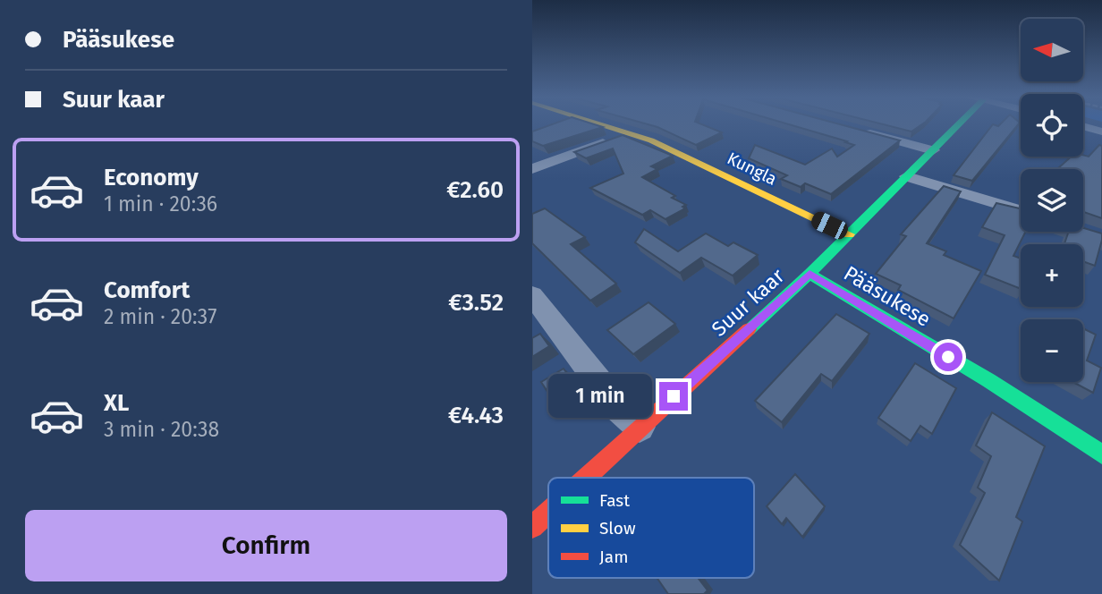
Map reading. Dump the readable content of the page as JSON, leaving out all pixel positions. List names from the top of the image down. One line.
{"streets":{"street":["Kungla","Pääsukese","Suur kaar"]},"crossings":[["Kungla","Suur kaar"],["Pääsukese","Suur kaar"]],"legend":["Fast","Slow","Jam"],"north":"left","page":{"banner":["Pääsukese","Suur kaar"],"map_buttons":["+","−"],"list":[{"name":"Economy","note":"1 min · 20:36","value":"€2.60"},{"name":"Comfort","note":"2 min · 20:37","value":"€3.52"},{"name":"XL","note":"3 min · 20:38","value":"€4.43"}],"bubble":"1 min","buttons":"Confirm"}}
